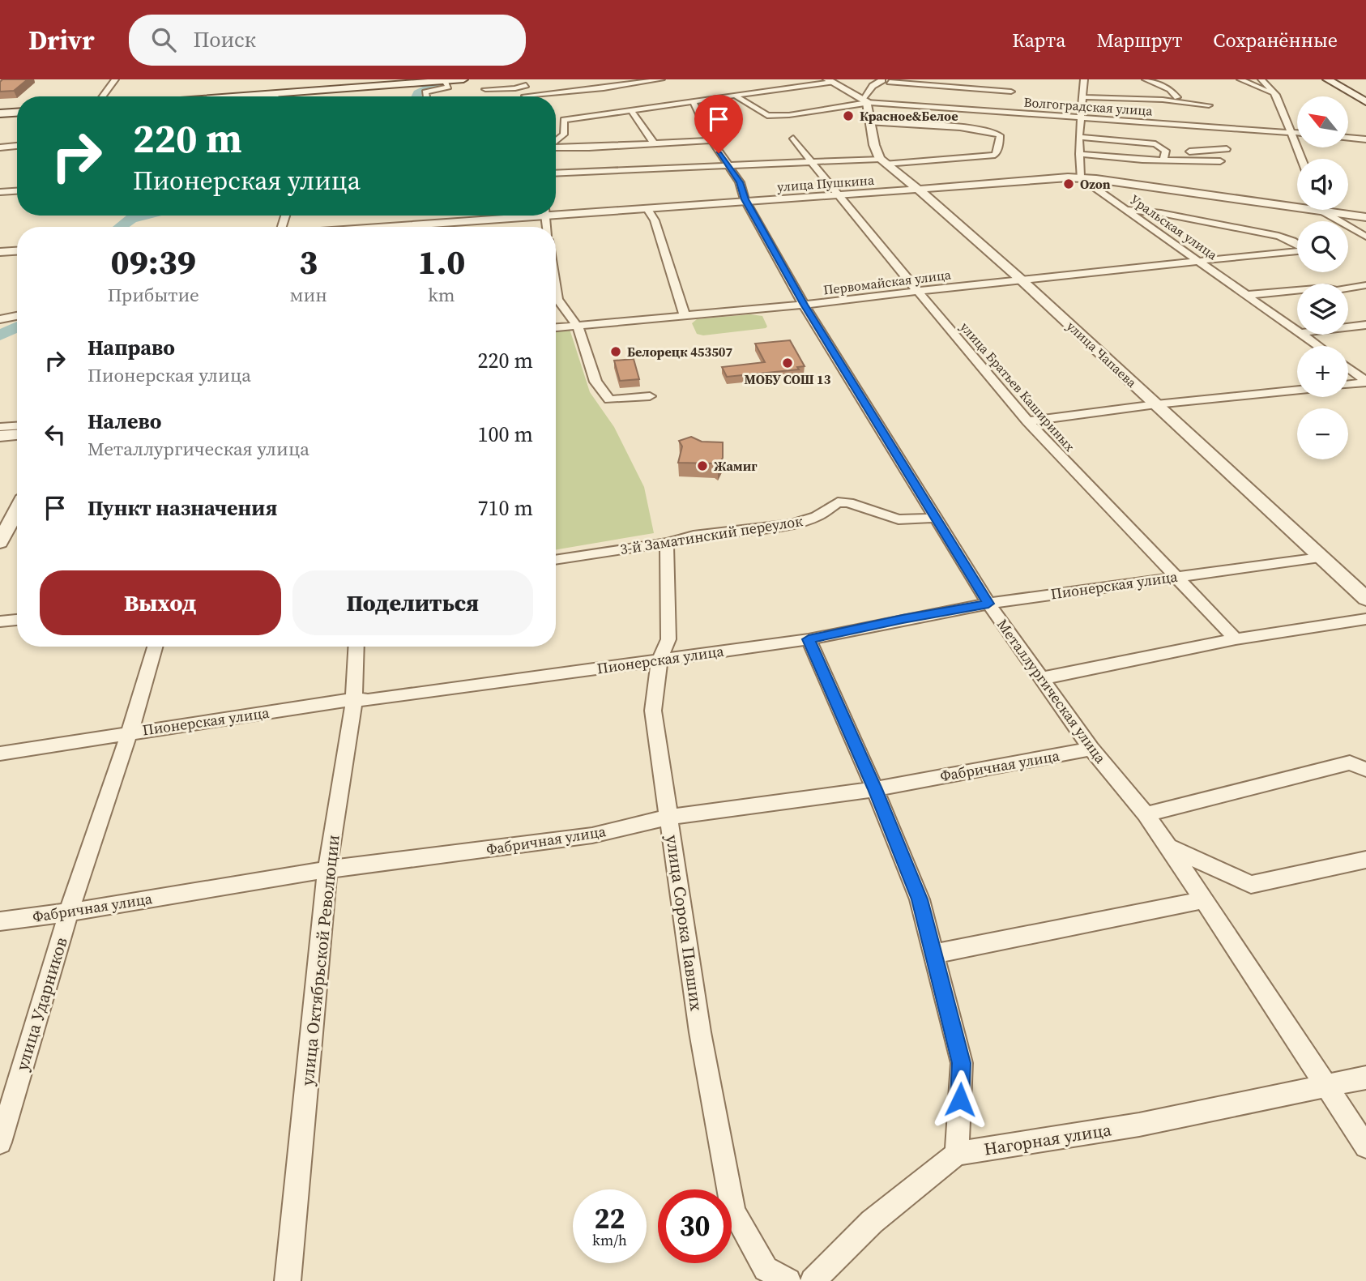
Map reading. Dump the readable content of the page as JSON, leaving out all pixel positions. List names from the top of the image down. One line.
{"streets":{"street":["Волгоградская улица","улица Пушкина","Уральская улица","Первомайская улица","улица Чапаева","улица Братьев Кашириных","3-й Заматинский переулок","Пионерская улица","Металлургическая улица","Фабричная улица","улица Сорока Павших","улица Октябрьской Революции","улица Ударников","Нагорная улица"]},"crossings":[["улица Пушкина","Уральская улица"],["улица Пушкина","улица Чапаева"],["улица Пушкина","улица Братьев Кашириных"],["улица Пушкина","Металлургическая улица"],["Уральская улица","Первомайская улица"],["Первомайская улица","улица Чапаева"],["Первомайская улица","улица Братьев Кашириных"],["Первомайская улица","Металлургическая улица"],["улица Чапаева","Пионерская улица"],["улица Братьев Кашириных","Пионерская улица"],["3-й Заматинский переулок","Металлургическая улица"],["3-й Заматинский переулок","улица Сорока Павших"],["Пионерская улица","Металлургическая улица"],["Пионерская улица","улица Сорока Павших"],["Пионерская улица","улица Октябрьской Революции"],["Пионерская улица","улица Ударников"],["Металлургическая улица","Фабричная улица"],["Металлургическая улица","Нагорная улица"],["Фабричная улица","улица Сорока Павших"],["Фабричная улица","улица Октябрьской Революции"],["Фабричная улица","улица Ударников"]],"places":["Красное&Белое","Ozon","Белорецк 453507","МОБУ СОШ 13","Жамиг"],"north":"top left","page":{"header":"Drivr","search":"Поиск","nav":["Карта","Маршрут","Сохранённые"],"map_buttons":["+","−"],"turn":["220 m","Пионерская улица"],"eta":["09:39","Прибытие","3","мин","1.0","km"],"list":[{"name":"Направо","note":"Пионерская улица","value":"220 m"},{"name":"Налево","note":"Металлургическая улица","value":"100 m"},{"name":"Пункт назначения","value":"710 m"}],"buttons":["Выход","Поделиться"],"speed":"22 km/h","limit":"30"}}
